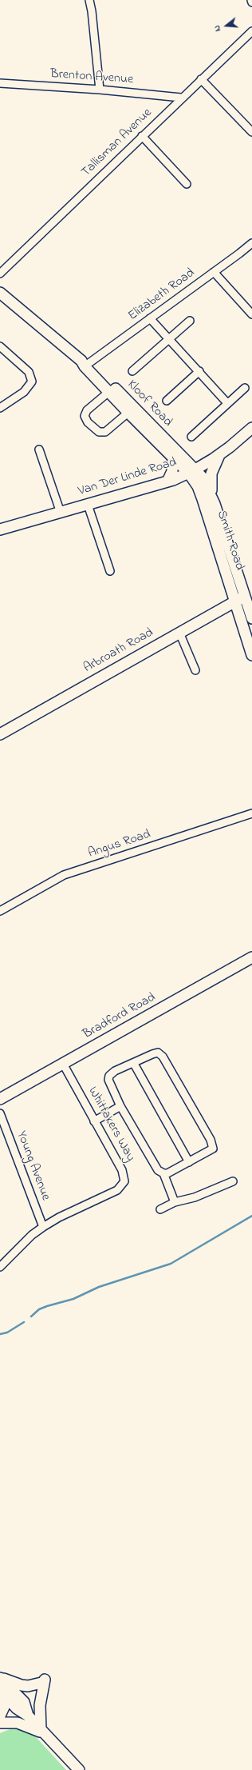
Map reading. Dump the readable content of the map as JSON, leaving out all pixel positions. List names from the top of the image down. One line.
{"streets":{"main road":["Kloof Road","Van Der Linde Road","Smith Road","Arbroath Road","Bradford Road"],"street":["Brenton Avenue","Tallisman Avenue","Elizabeth Road","Angus Road","Whittakers Way","Young Avenue"]},"crossings":[["Brenton Avenue","Tallisman Avenue"],["Elizabeth Road","Kloof Road"],["Kloof Road","Van Der Linde Road"],["Kloof Road","Smith Road"],["Van Der Linde Road","Smith Road"],["Smith Road","Arbroath Road"],["Bradford Road","Whittakers Way"],["Whittakers Way","Young Avenue"]],"north":"left"}
